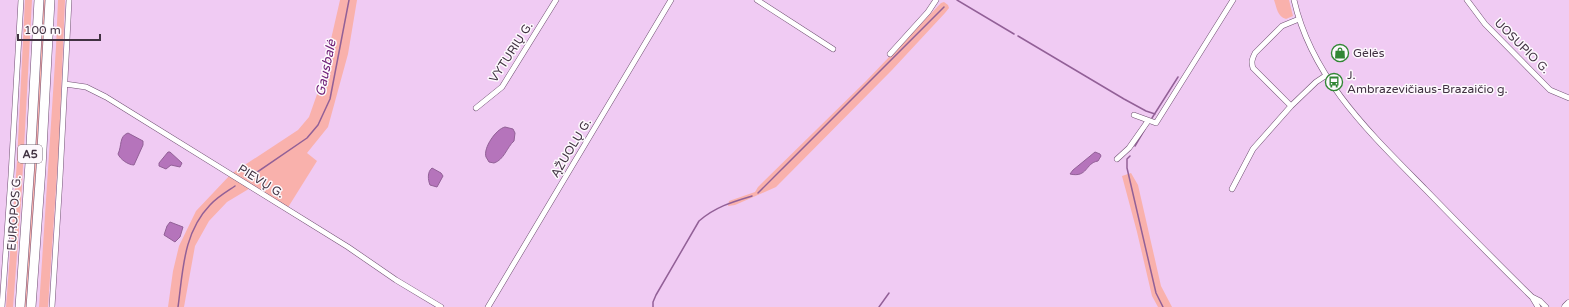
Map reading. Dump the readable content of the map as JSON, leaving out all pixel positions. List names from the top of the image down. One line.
{"streets":{"highway":["A5","EUROPOS G."],"street":["UOSUPIO G.","VYTURIŲ G.","ĄŽUOLŲ G.","PIEVŲ G."]},"water":["Gausbalė"],"places":{"shop":["Gėlės"],"bus stop":["J. Ambrazevičiaus-Brazaičio g."]},"scale_bar":"100 m"}
